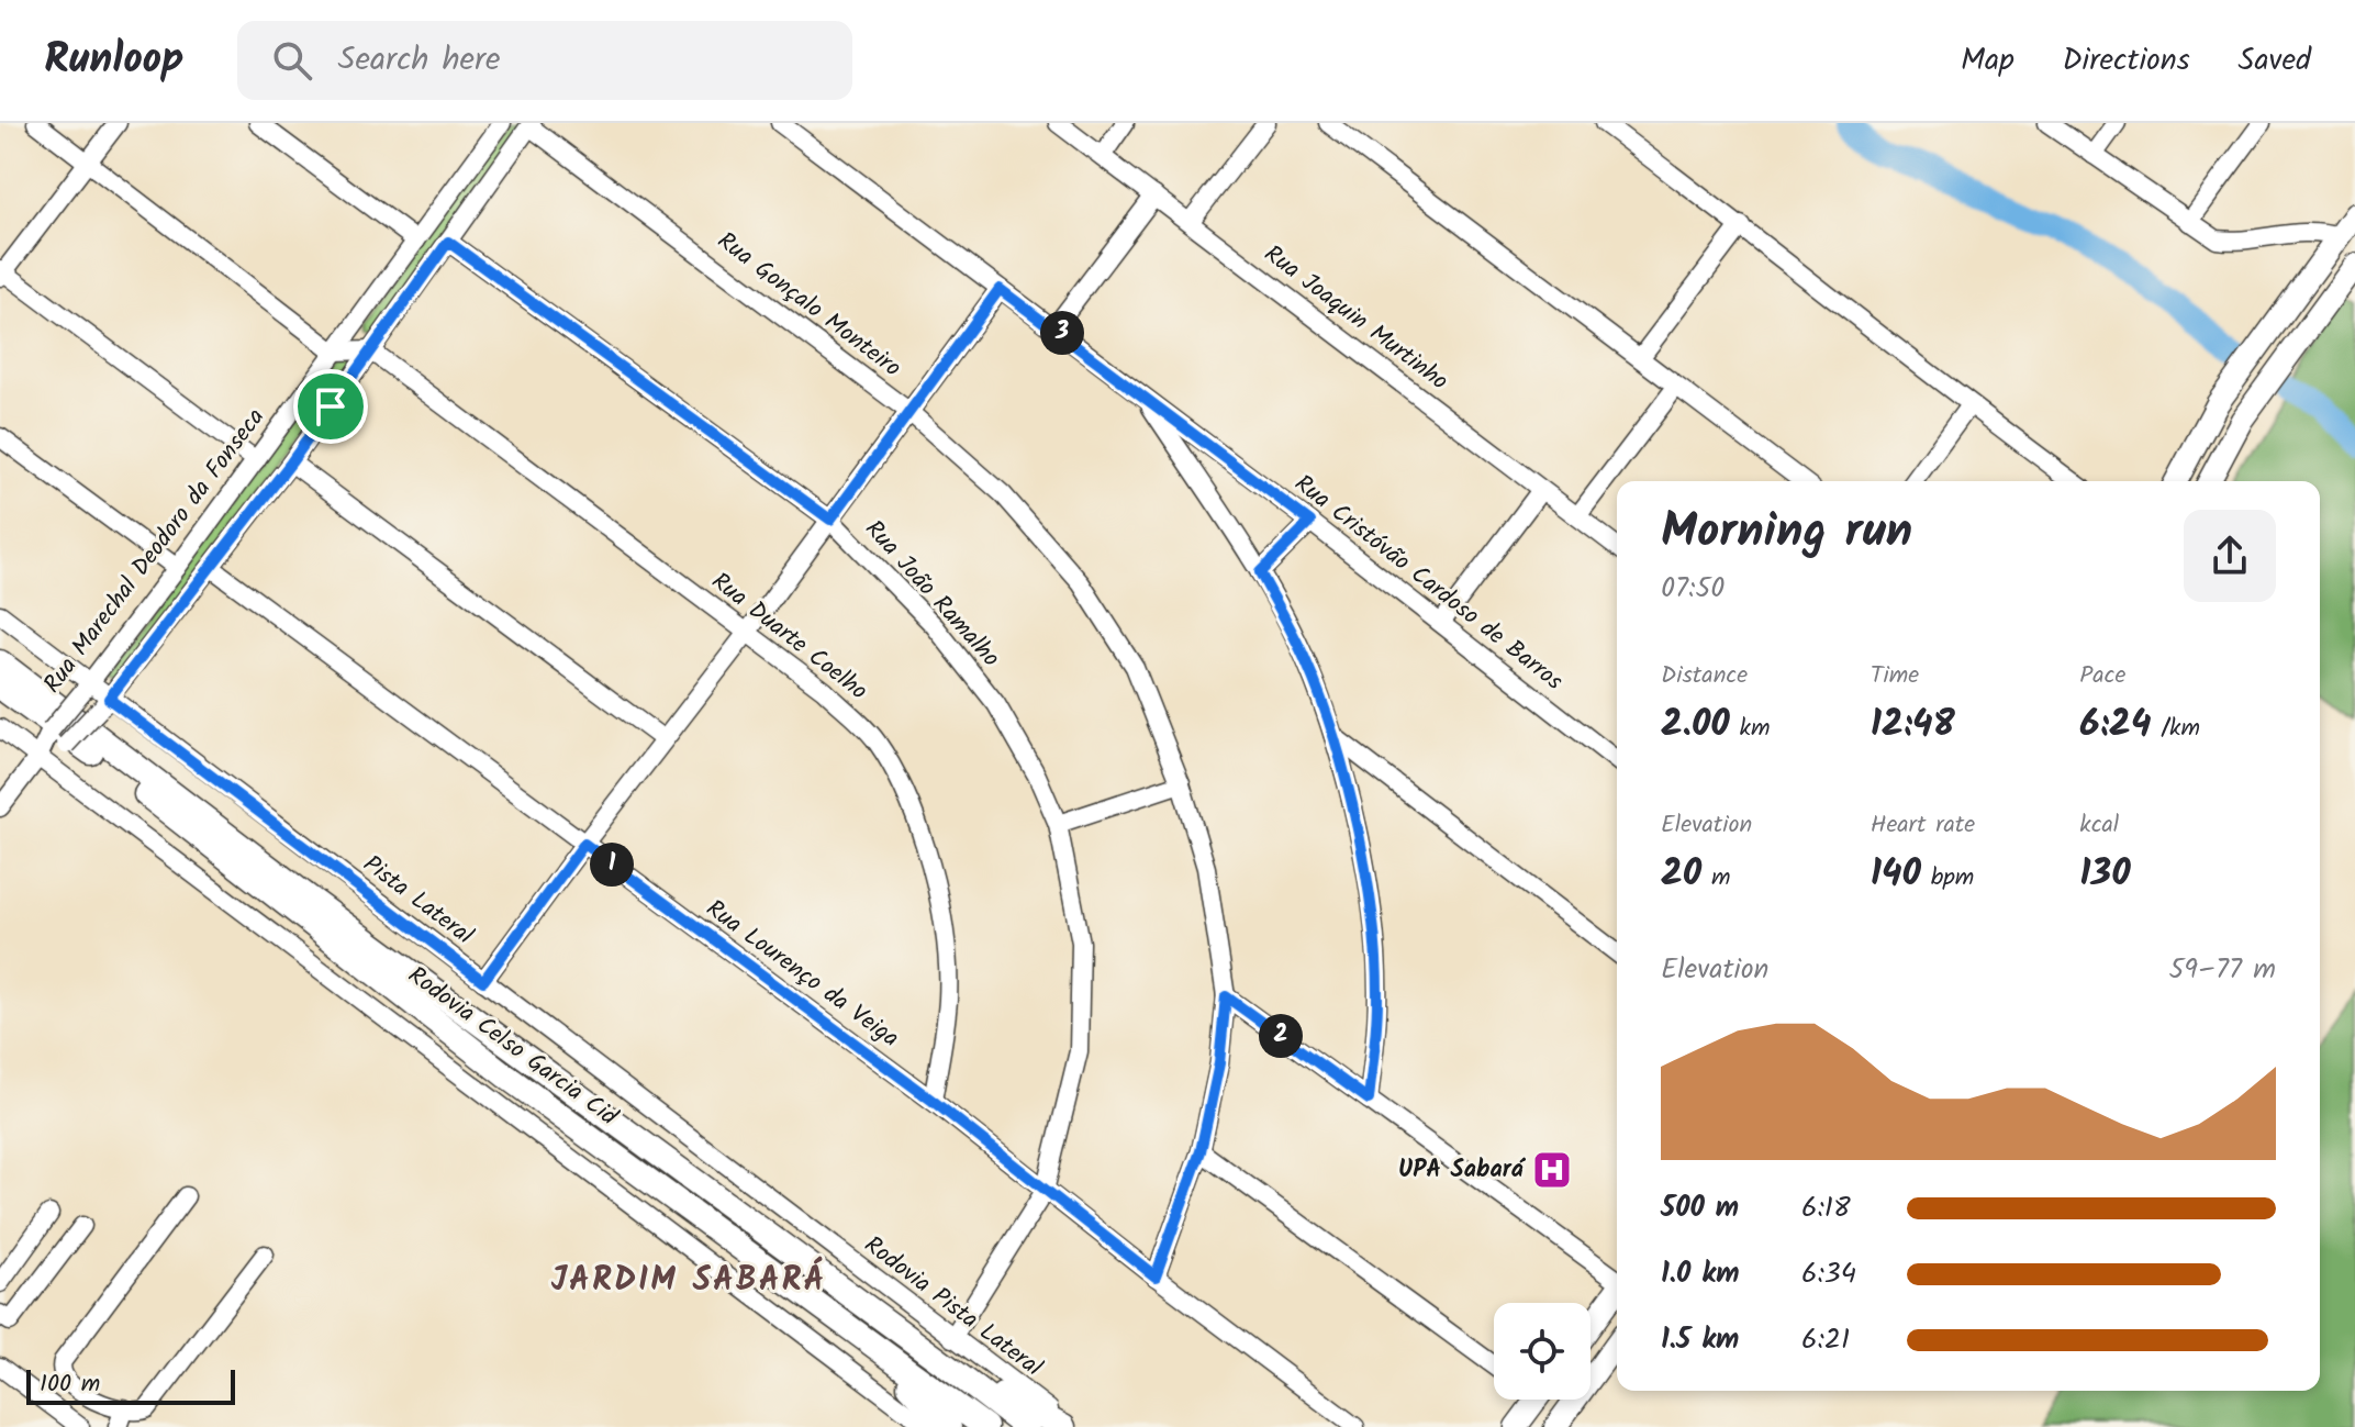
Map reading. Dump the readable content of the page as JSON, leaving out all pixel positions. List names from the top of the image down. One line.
{"streets":{"highway":["Rodovia Celso Garcia Cid"],"street":["Rua Gonçalo Monteiro","Rua Joaquin Murtinho","Rua Marechal Deodoro da Fonseca","Rua Cristóvão Cardoso de Barros","Rua João Ramalho","Rua Duarte Coelho","Pista Lateral","Rua Lourenço da Veiga","Rodovia Pista Lateral"]},"crossings":[["Rua Gonçalo Monteiro","Rua Lourenço da Veiga"],["Rua Marechal Deodoro da Fonseca","Pista Lateral"],["Rua João Ramalho","Rua Lourenço da Veiga"],["Rua João Ramalho","Rodovia Pista Lateral"],["Rua Duarte Coelho","Rua Lourenço da Veiga"],["Pista Lateral","Rodovia Pista Lateral"]],"districts":["JARDIM SABARÁ"],"places":{"hospital":["UPA Sabará"]},"scale_bar":"100 m","page":{"header":"Runloop","search":"Search here","nav":["Map","Directions","Saved"],"pins":["3","1","2"],"heading":["Morning run","07:50"],"stats":[["Distance","2.00 km"],["Time","12:48"],["Pace","6:24 /km"],["Elevation","20 m"],["Heart rate","140 bpm"],["kcal","130"]],"chart":["Elevation","59–77 m"],"list":[{"name":"500 m","note":"6:18"},{"name":"1.0 km","note":"6:34"},{"name":"1.5 km","note":"6:21"}],"scale":"100 m"}}
